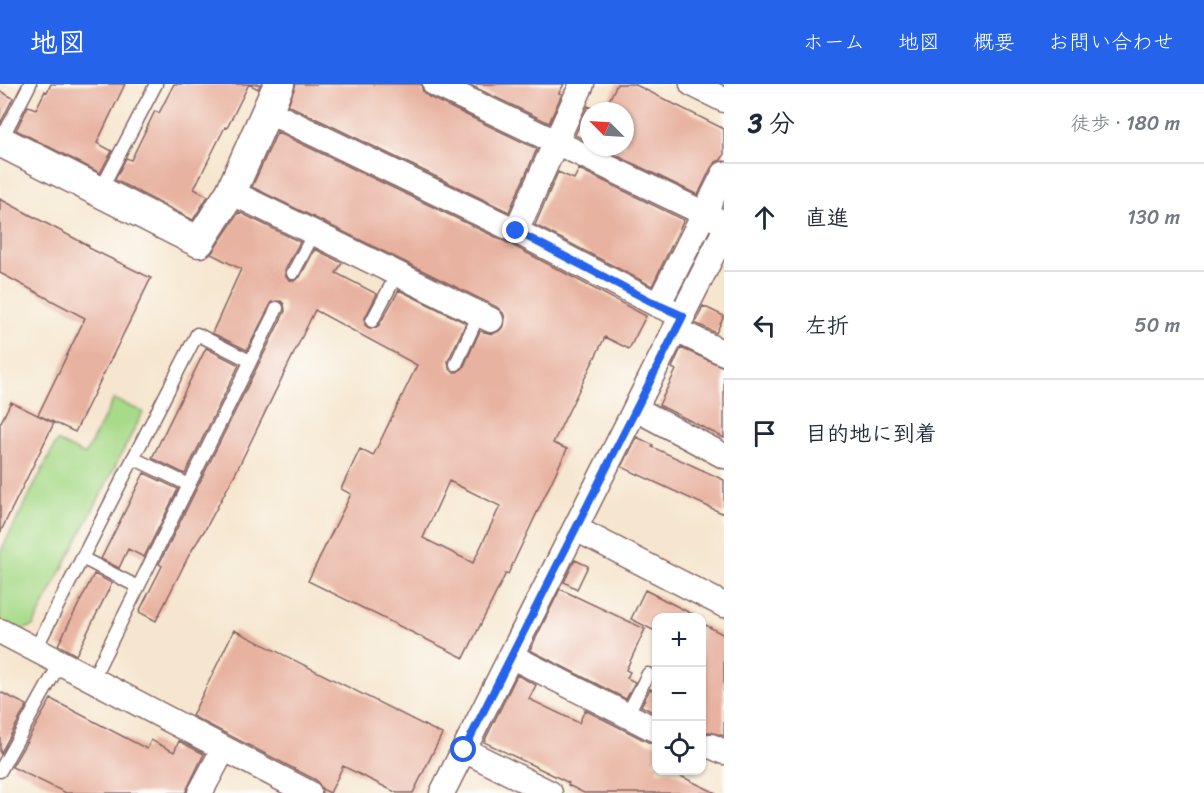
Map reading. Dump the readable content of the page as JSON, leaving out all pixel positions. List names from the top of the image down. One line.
{"north":"top left","page":{"header":"地図","nav":["ホーム","地図","概要","お問い合わせ"],"heading":["3 分","徒歩 · 180 m"],"list":[["直進","130 m"],["左折","50 m"],"目的地に到着"],"map_buttons":["+","−"]}}
